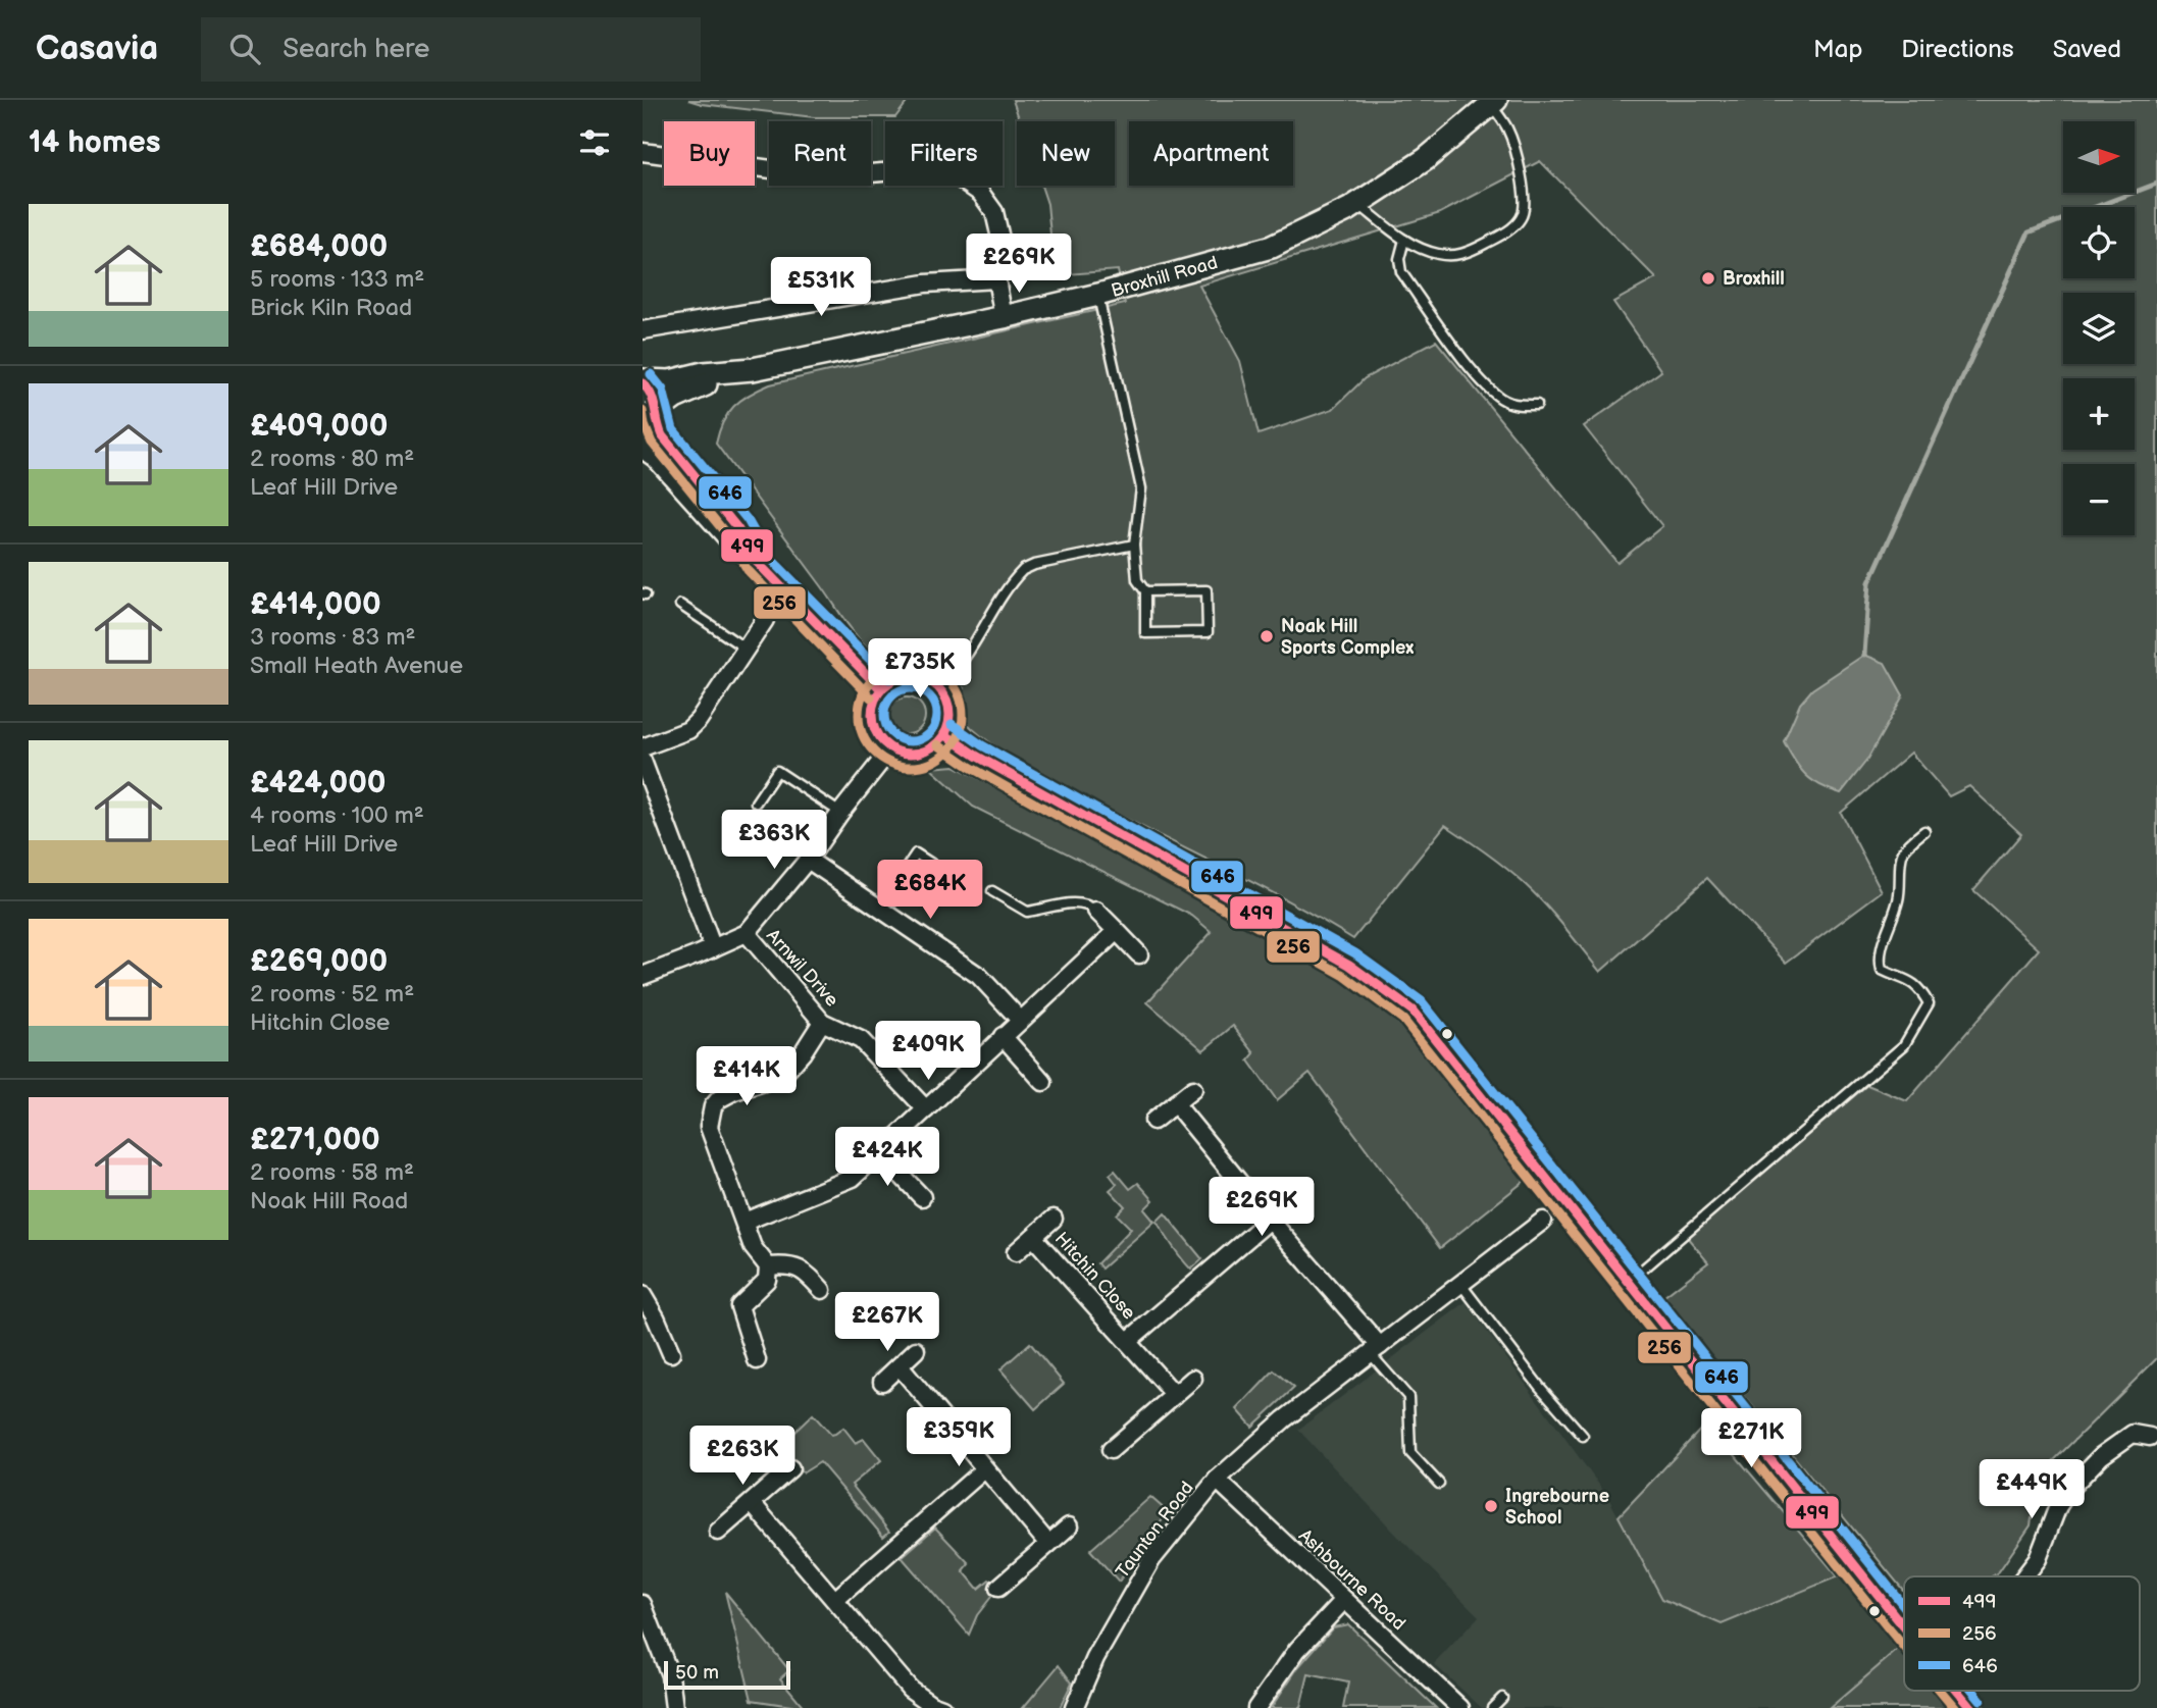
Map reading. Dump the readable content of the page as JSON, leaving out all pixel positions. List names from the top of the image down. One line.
{"streets":{"street":["Broxhill Road","Arnwil Drive","Hitchin Close","Taunton Road","Ashbourne Road"]},"crossings":[["Taunton Road","Ashbourne Road"]],"places":["Broxhill","Noak Hill Sports Complex","Ingrebourne School"],"lines":["transit line 646","transit line 499","transit line 256"],"legend":["499","256","646"],"scale_bar":"50 m","north":"right","page":{"header":"Casavia","search":"Search here","nav":["Map","Directions","Saved"],"heading":"14 homes","map_buttons":["+","−"],"chip":["Buy","Rent","Filters","New","Apartment"],"list":[{"name":"£684,000","note":"5 rooms · 133 m² · Brick Kiln Road"},{"name":"£409,000","note":"2 rooms · 80 m² · Leaf Hill Drive"},{"name":"£414,000","note":"3 rooms · 83 m² · Small Heath Avenue"},{"name":"£424,000","note":"4 rooms · 100 m² · Leaf Hill Drive"},{"name":"£269,000","note":"2 rooms · 52 m² · Hitchin Close"},{"name":"£271,000","note":"2 rooms · 58 m² · Noak Hill Road"}],"price":["£269K","£531K","£735K","£363K","£684K","£409K","£414K","£424K","£269K","£267K","£359K","£271K","£263K","£449K"],"scale":"50 m"}}
